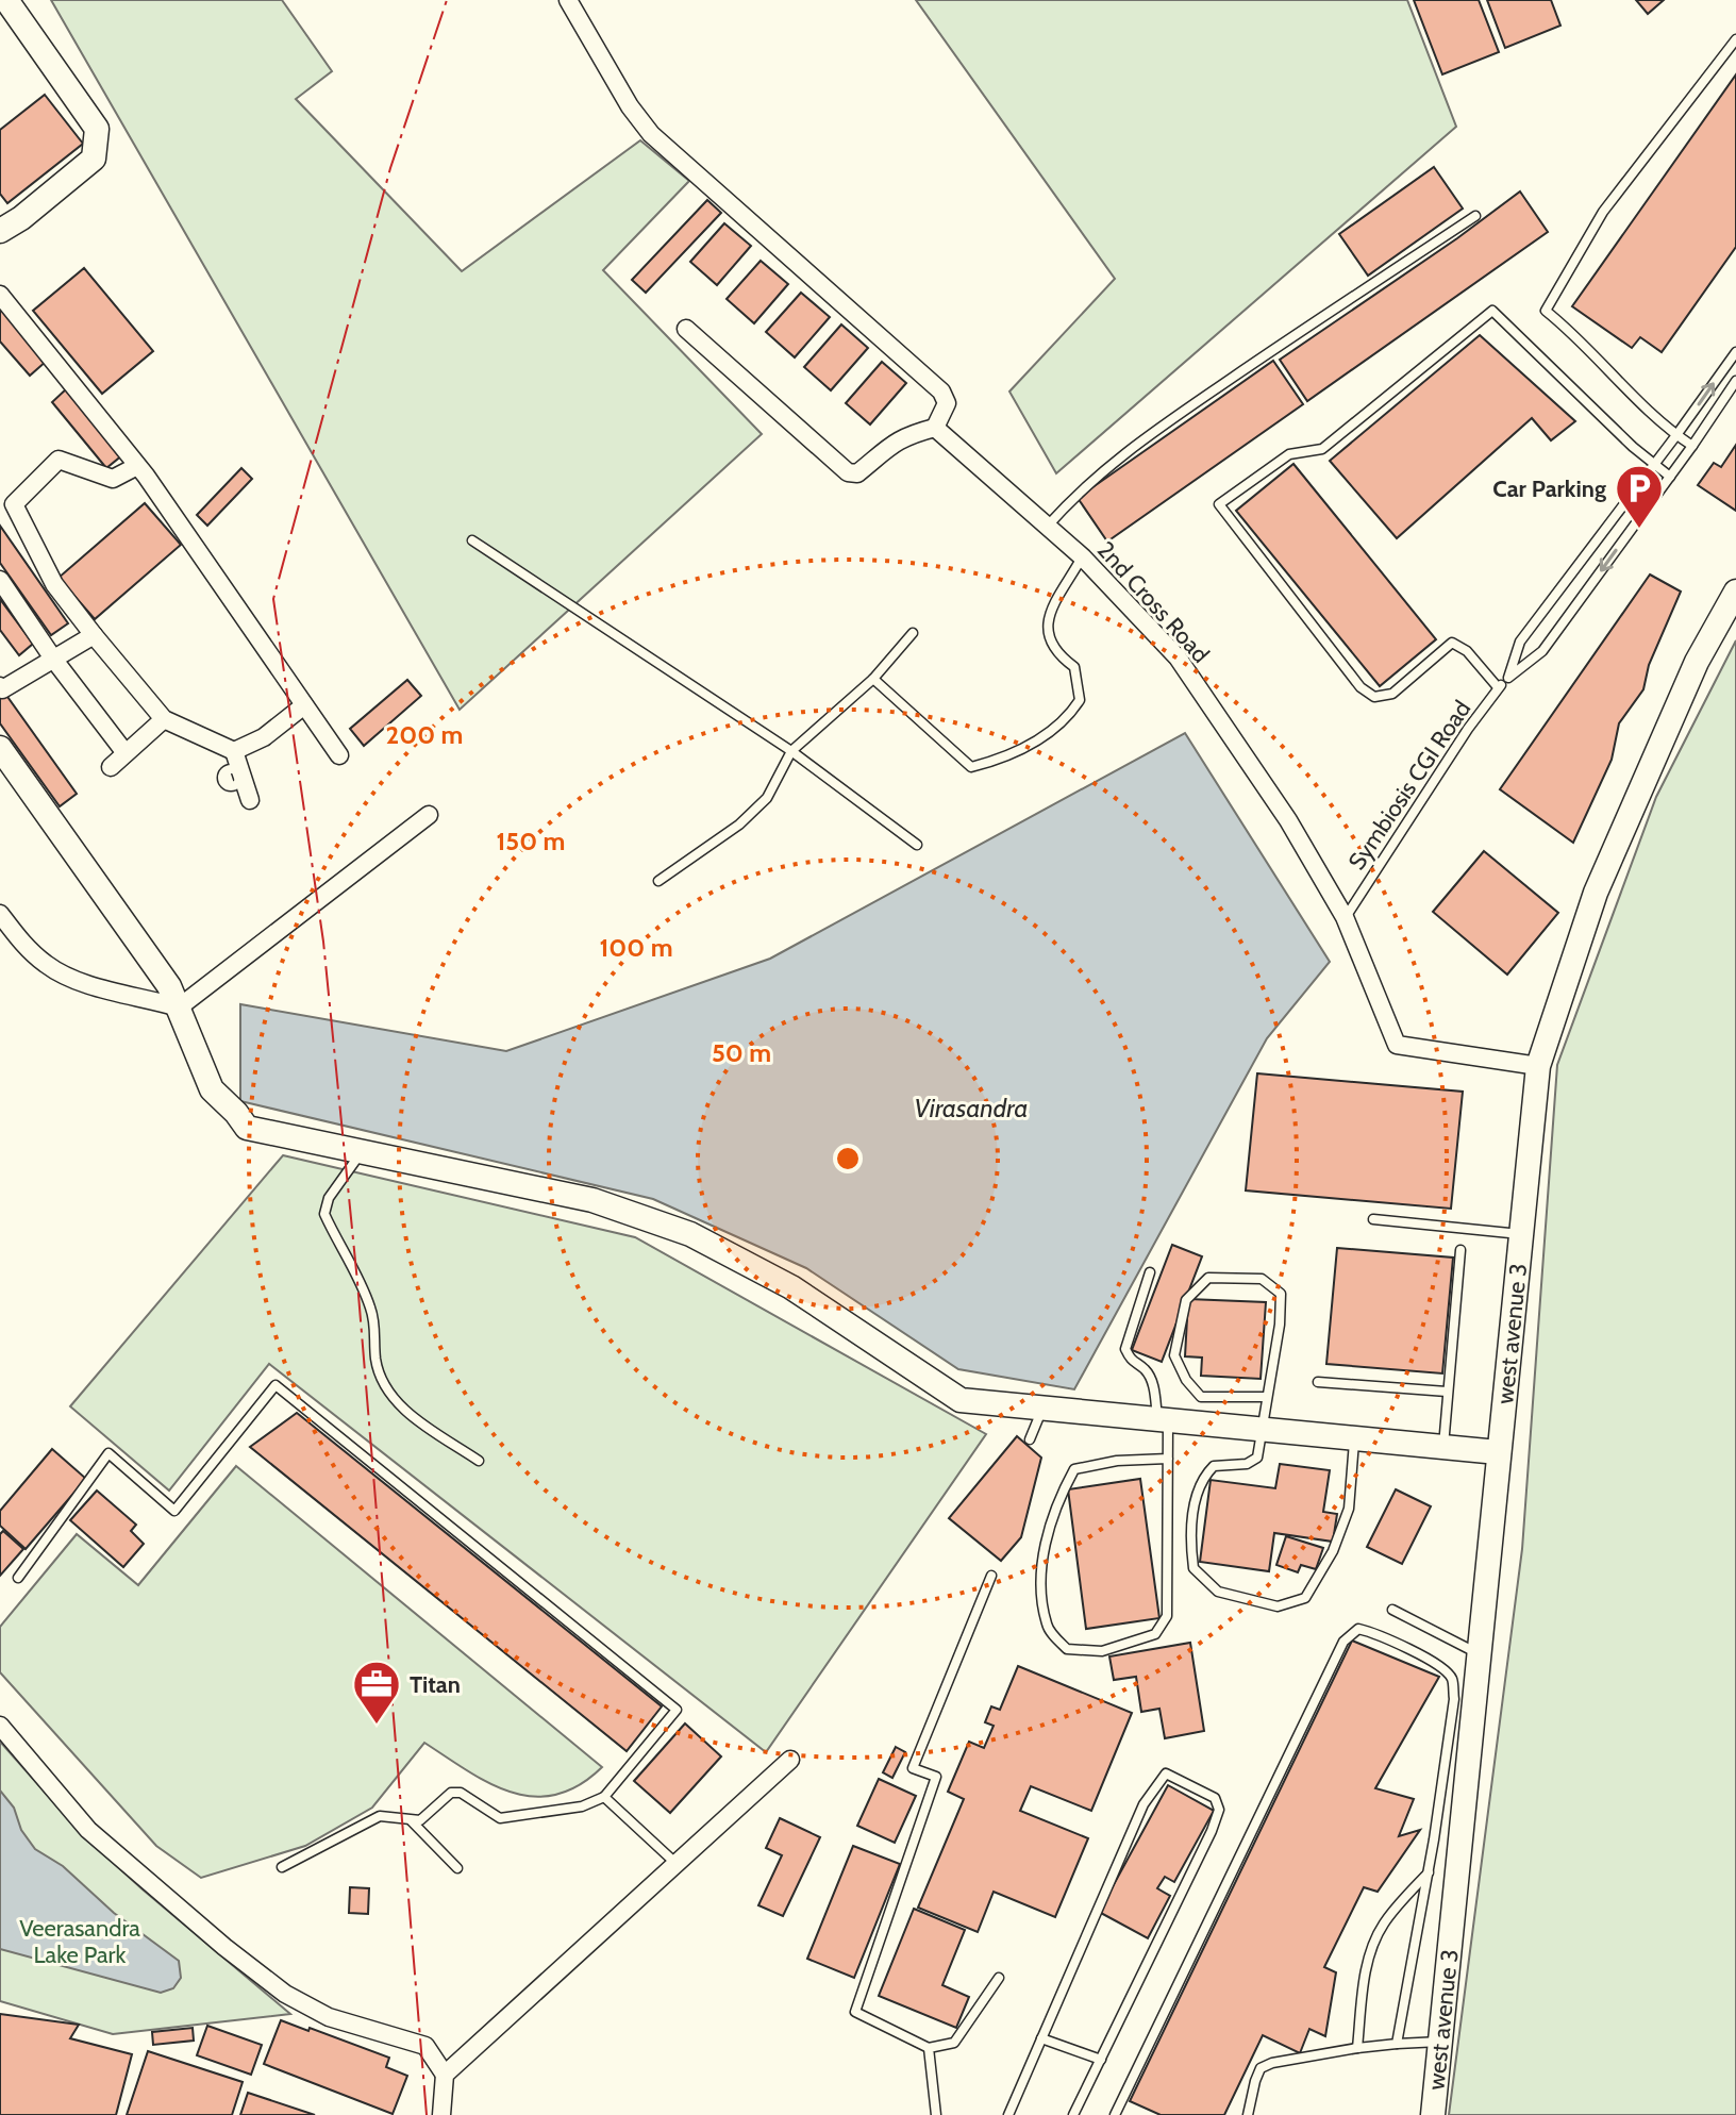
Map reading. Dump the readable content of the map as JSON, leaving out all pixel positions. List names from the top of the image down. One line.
{"streets":{"street":["2nd Cross Road","west avenue 3"],"lane":["Symbiosis CGI Road"]},"crossings":[["2nd Cross Road","Symbiosis CGI Road"],["2nd Cross Road","west avenue 3"]],"water":["Virasandra"],"parks":["Veerasandra Lake Park"],"places":{"parking":["Car Parking"],"office":["Titan"]},"rings":["200 m","150 m","100 m","50 m"]}
